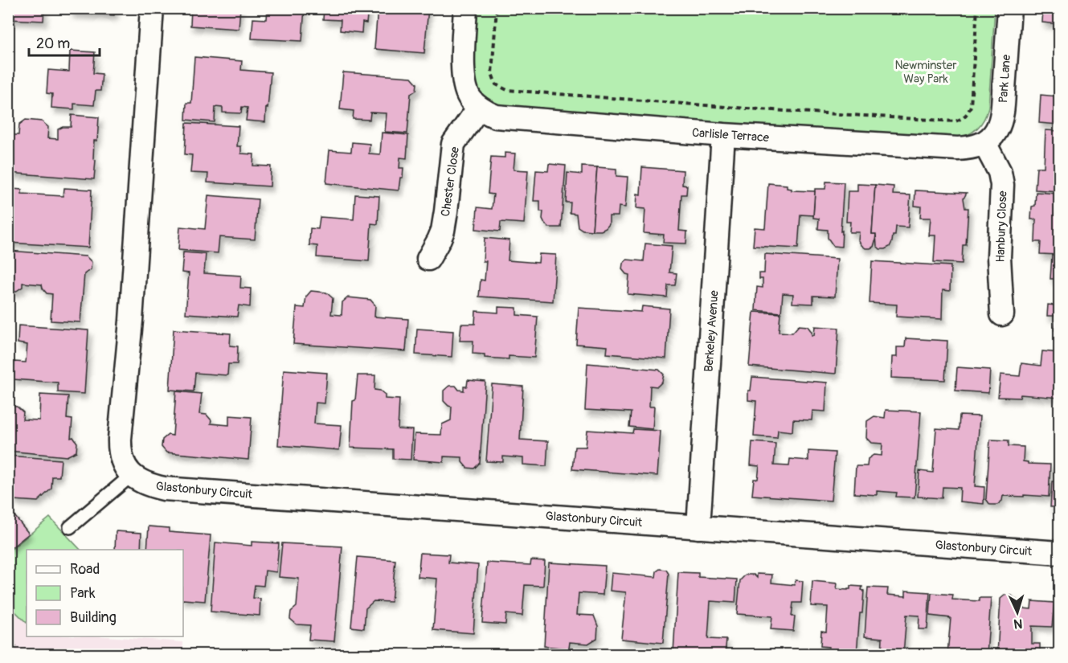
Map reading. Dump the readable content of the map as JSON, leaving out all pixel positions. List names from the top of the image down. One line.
{"streets":{"street":["Park Lane","Carlisle Terrace","Chester Close","Hanbury Close","Berkeley Avenue","Glastonbury Circuit"]},"crossings":[["Park Lane","Carlisle Terrace"],["Park Lane","Hanbury Close"],["Carlisle Terrace","Chester Close"],["Carlisle Terrace","Hanbury Close"],["Carlisle Terrace","Berkeley Avenue"],["Berkeley Avenue","Glastonbury Circuit"]],"parks":["Newminster Way Park"],"legend":["Road","Park","Building"],"scale_bar":"20 m","north":"bottom"}
